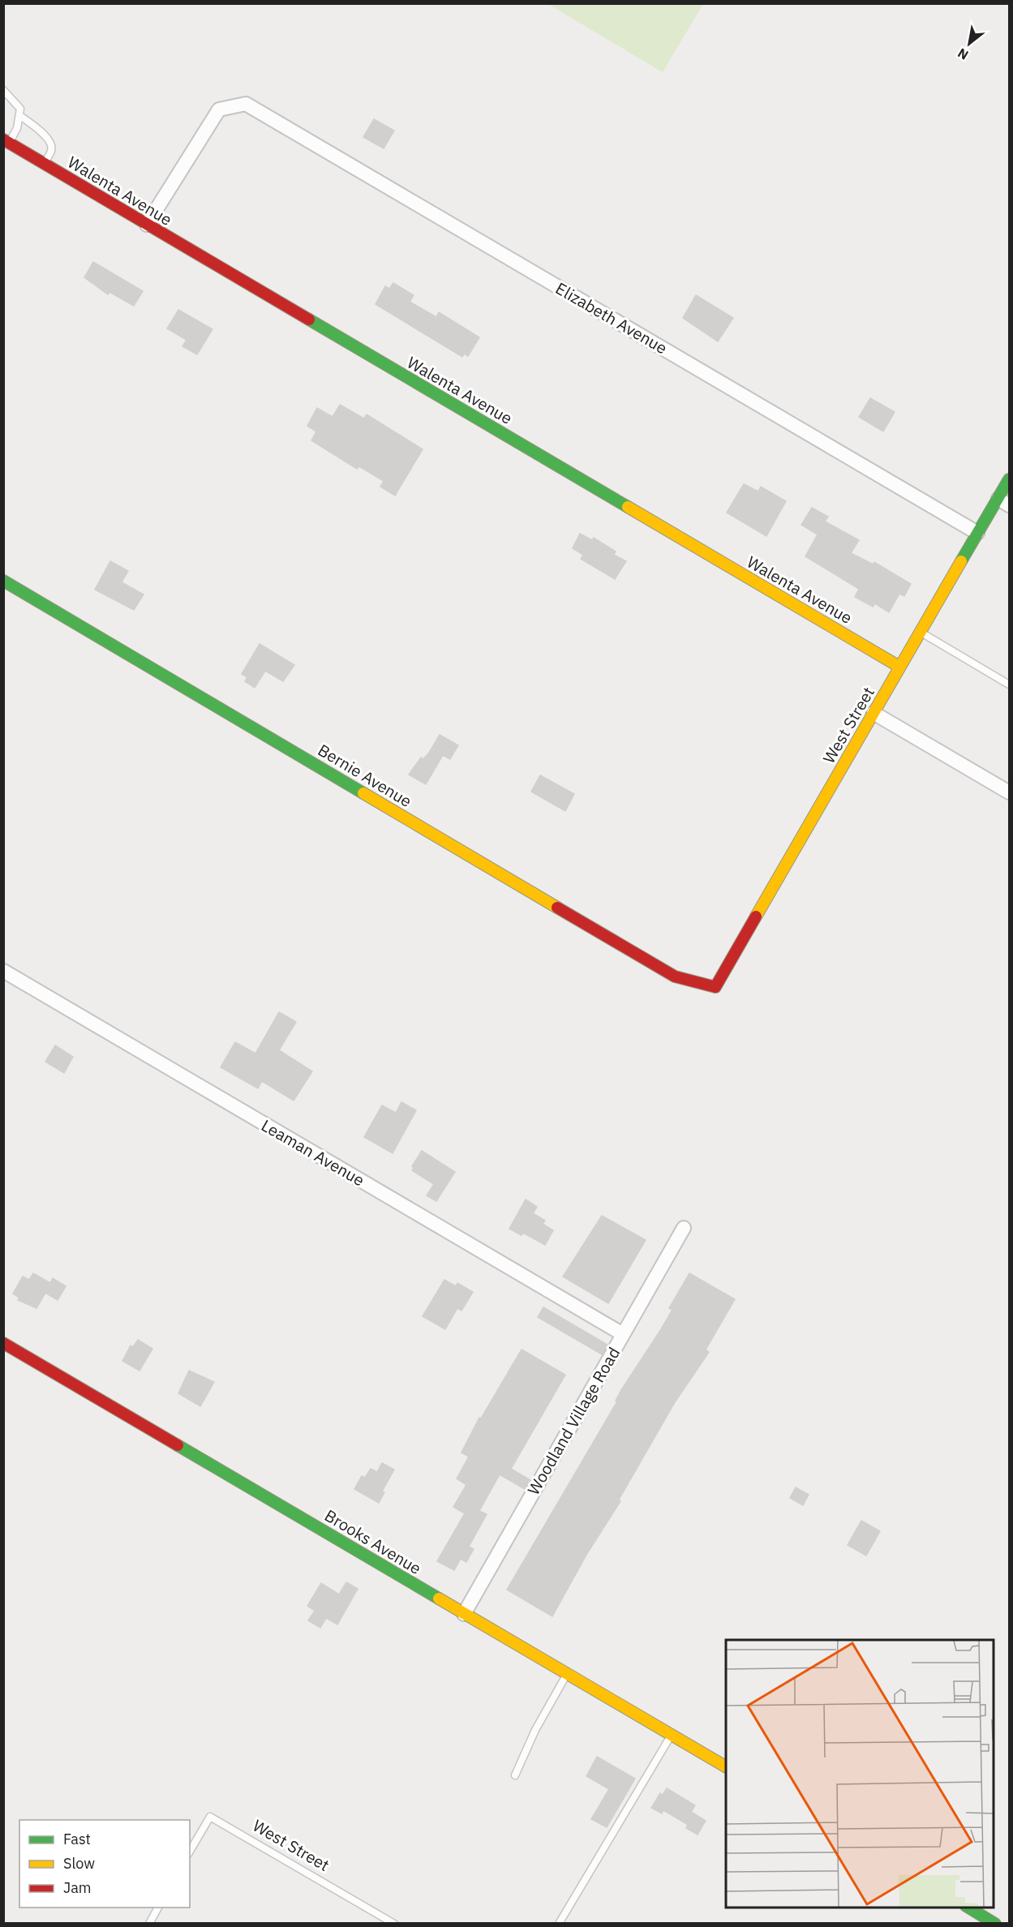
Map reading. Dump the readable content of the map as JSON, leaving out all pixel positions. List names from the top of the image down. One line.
{"streets":{"street":["Walenta Avenue","Elizabeth Avenue","West Street","Bernie Avenue","Leaman Avenue","Woodland Village Road","Brooks Avenue"]},"crossings":[["Walenta Avenue","Elizabeth Avenue"],["Walenta Avenue","West Street"],["Elizabeth Avenue","West Street"],["West Street","Bernie Avenue"],["Leaman Avenue","Woodland Village Road"],["Woodland Village Road","Brooks Avenue"]],"legend":["Fast","Slow","Jam"],"north":"bottom left"}
